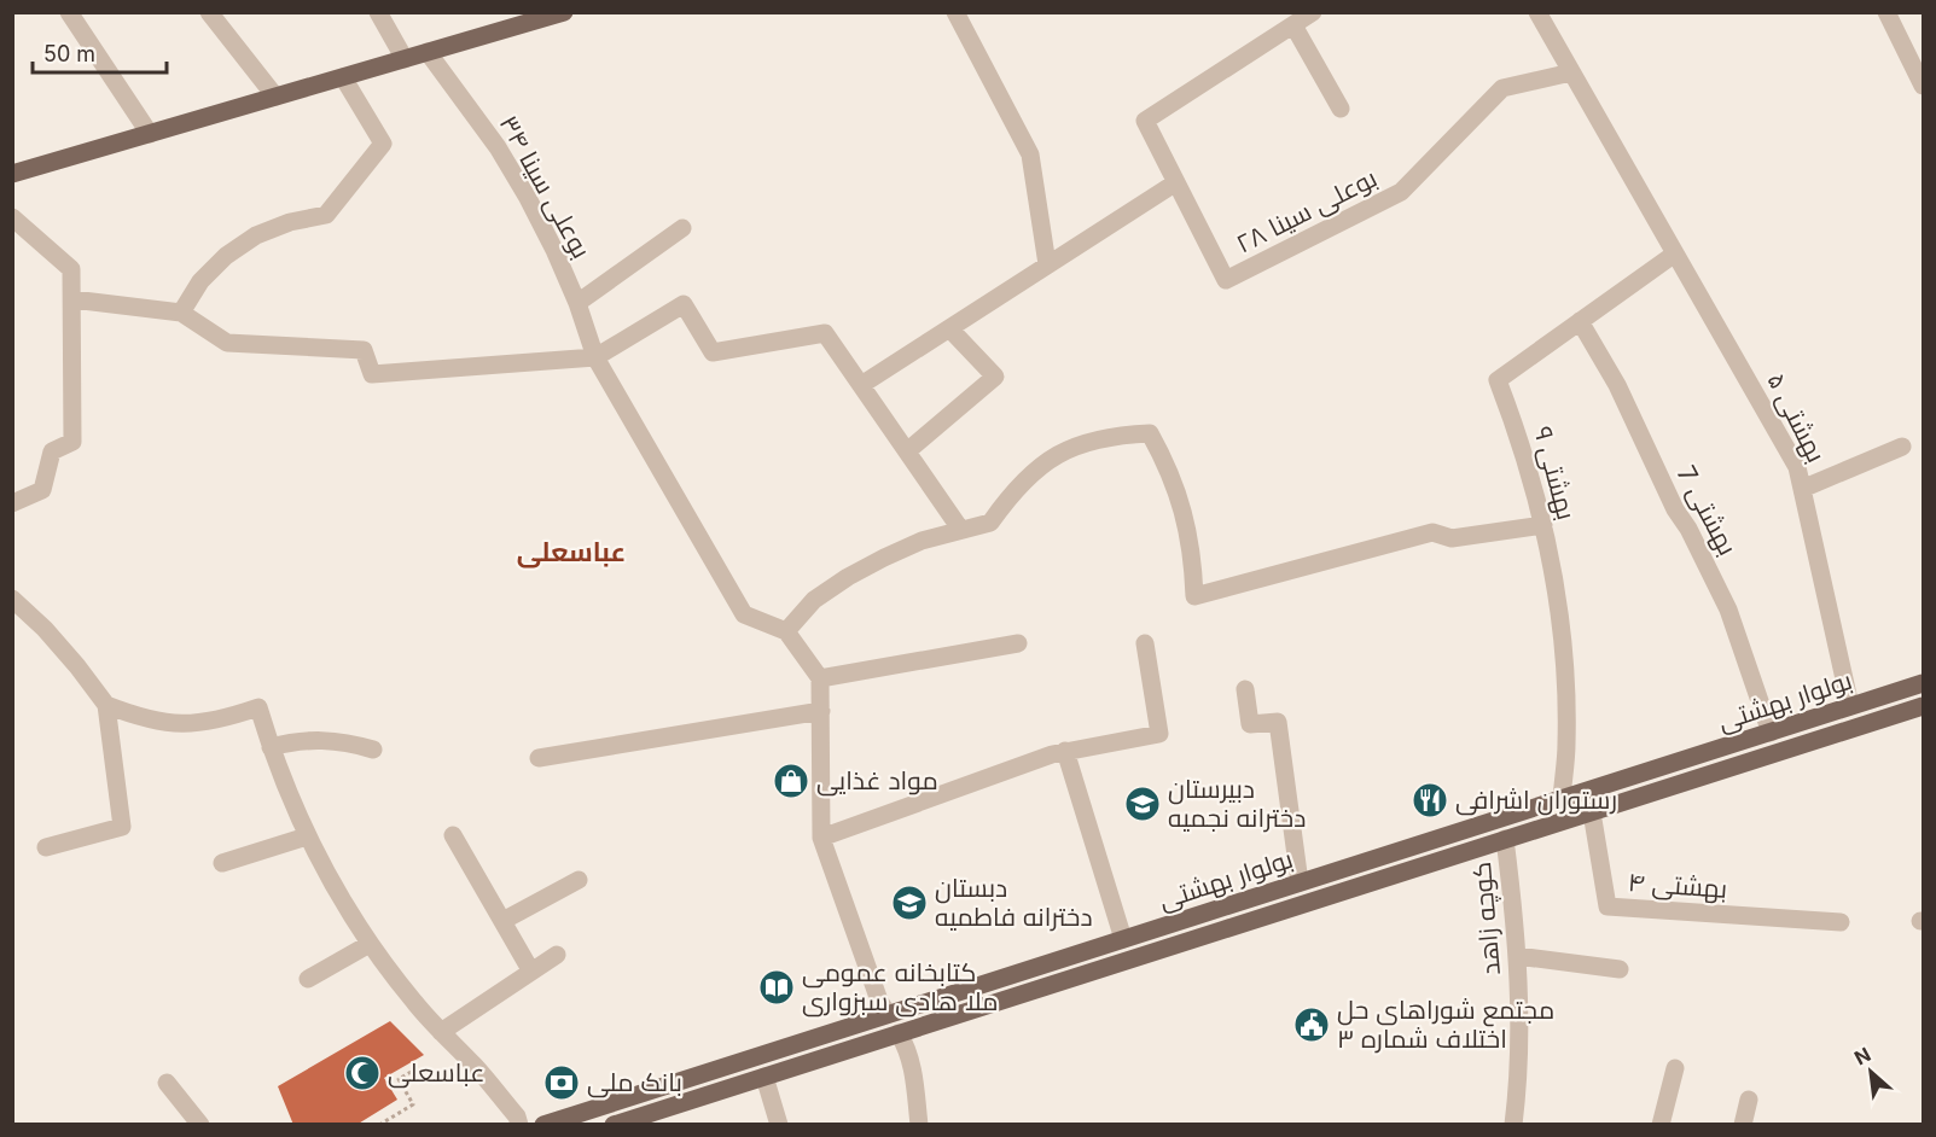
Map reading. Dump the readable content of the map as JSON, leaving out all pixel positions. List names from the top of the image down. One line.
{"streets":{"main road":["بولوار بهشتی"],"street":["بوعلی سینا ۳۴","بوعلی سینا ۲۸","بهشتی ۵","بهشتی ۹","بهشتی 7","بهشتی ۴","کوچه زاهد"]},"crossings":[["بوعلی سینا ۲۸","بهشتی ۵"],["بهشتی ۵","بهشتی ۹"],["بهشتی ۵","بولوار بهشتی"],["بهشتی ۹","بهشتی 7"],["بهشتی ۹","بولوار بهشتی"],["بهشتی 7","بولوار بهشتی"],["بولوار بهشتی","بهشتی ۴"],["بولوار بهشتی","کوچه زاهد"]],"districts":["عباسعلی"],"places":{"shop":["مواد غذایی"],"restaurant":["رستوران اشرافی"],"school or university":["دبیرستان دخترانه نجمیه","دبستان دخترانه فاطمیه"],"library":["کتابخانه عمومی ملا هادی سبزواری"],"public building":["مجتمع شوراهای حل اختلاف شماره ۳"],"mosque":["عباسعلی"],"bank":["بانک ملی"]},"scale_bar":"50 m","north":"top left"}
